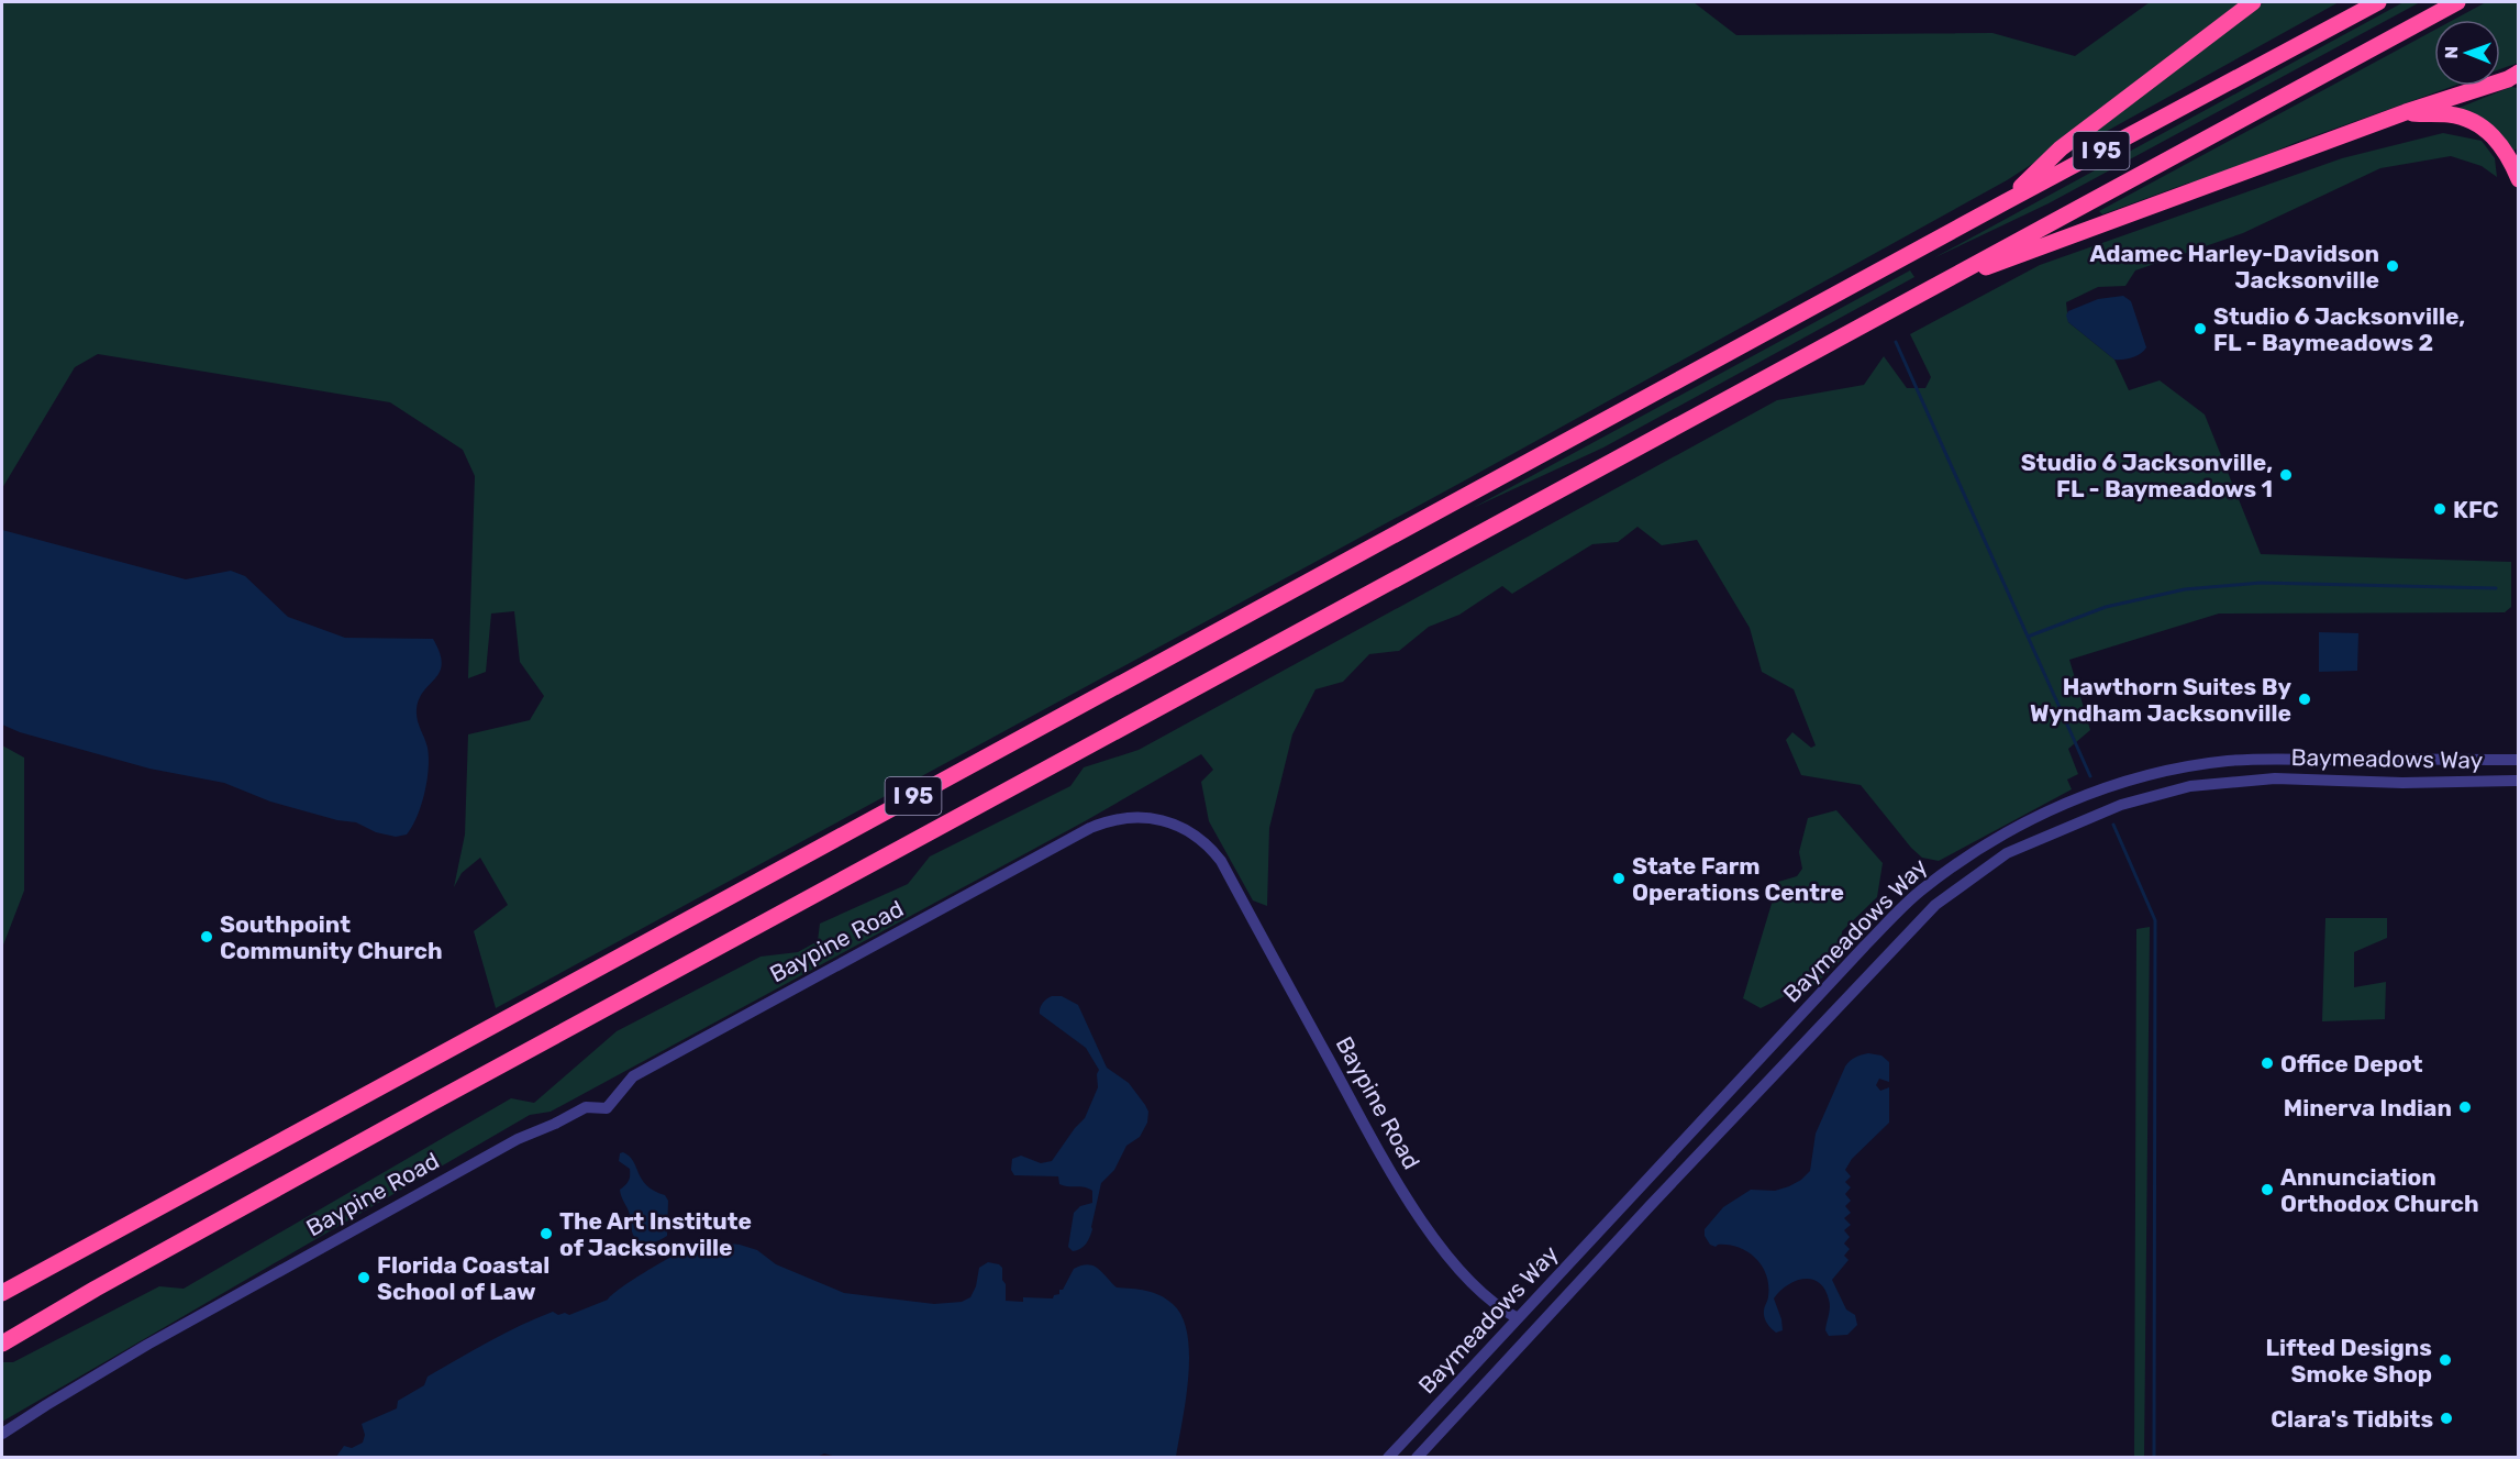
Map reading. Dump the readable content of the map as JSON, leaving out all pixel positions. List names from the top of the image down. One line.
{"streets":{"highway":["I 95"],"street":["Baymeadows Way","Baypine Road"]},"crossings":[["Baymeadows Way","Baypine Road"]],"places":["Adamec Harley-Davidson Jacksonville","Studio 6 Jacksonville, FL - Baymeadows 2","Studio 6 Jacksonville, FL - Baymeadows 1","KFC","Hawthorn Suites By Wyndham Jacksonville","State Farm Operations Centre","Southpoint Community Church","Office Depot","Minerva Indian","Annunciation Orthodox Church","The Art Institute of Jacksonville","Florida Coastal School of Law","Lifted Designs Smoke Shop","Clara's Tidbits"],"north":"left"}
